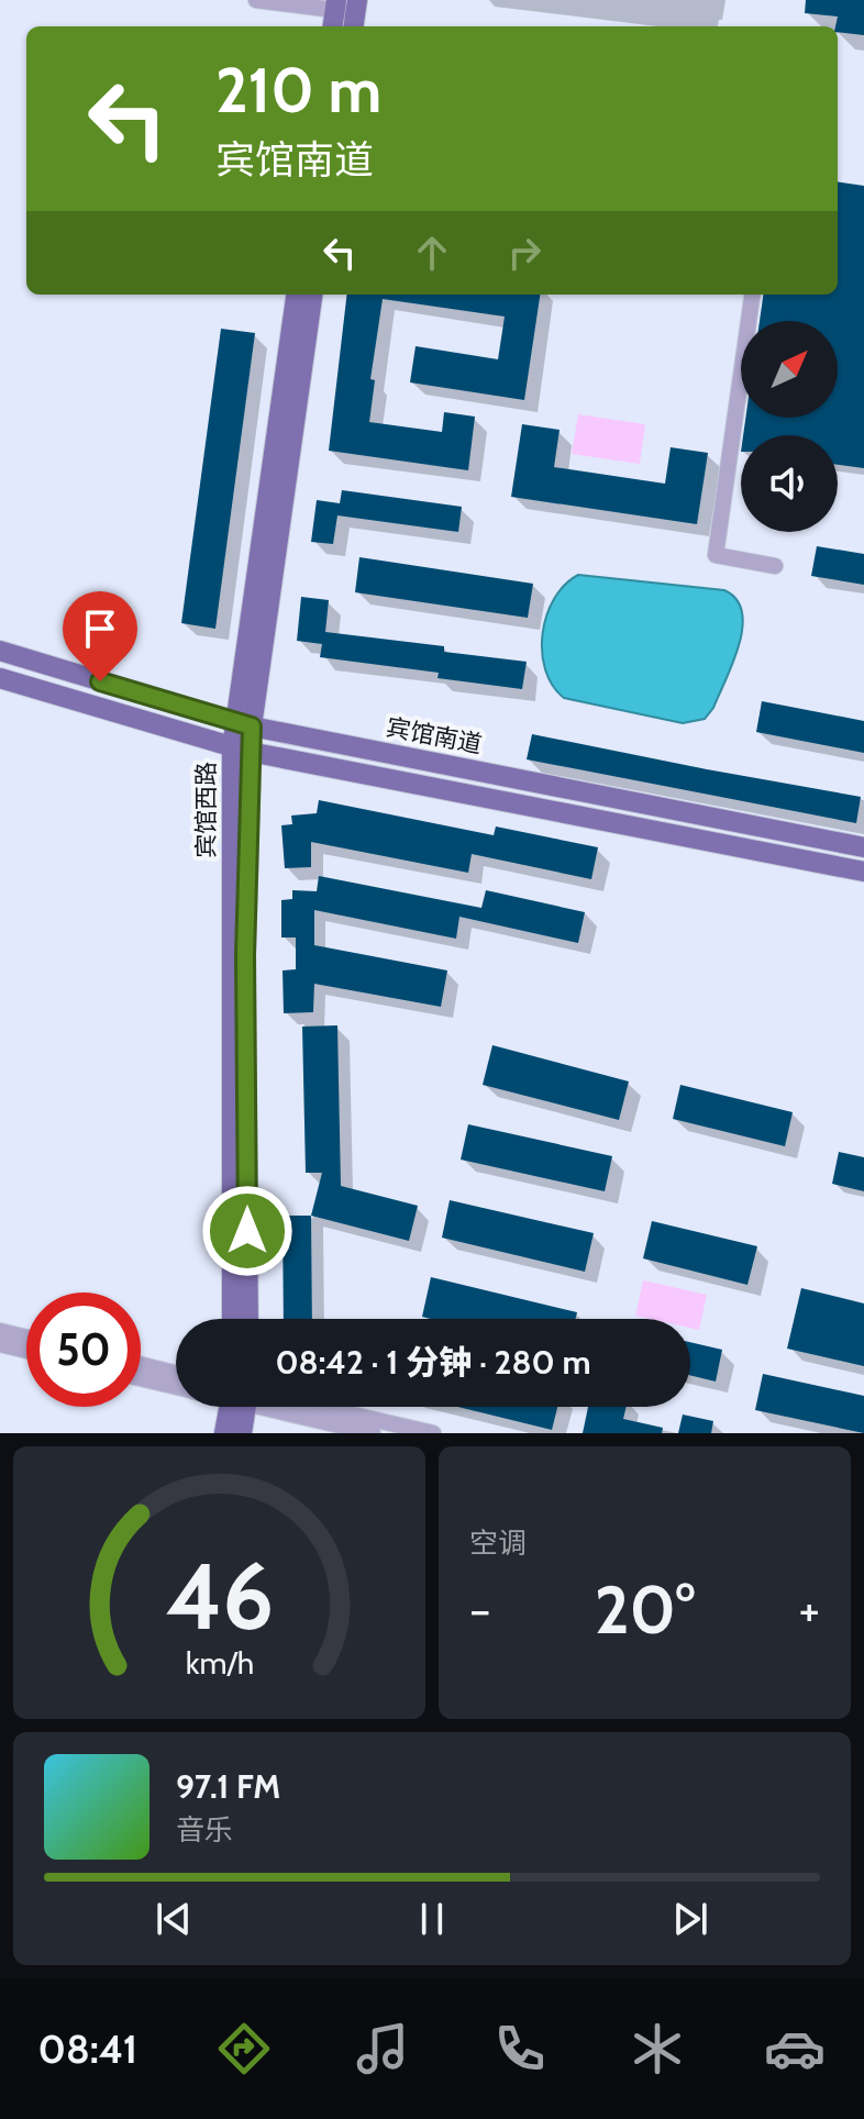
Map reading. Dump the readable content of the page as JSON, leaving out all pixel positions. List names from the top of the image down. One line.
{"streets":{"main road":["宾馆南道","宾馆西路"]},"crossings":[["宾馆南道","宾馆西路"]],"north":"top right","page":{"turn":["210 m","宾馆南道"],"limit":"50","trip":"08:42 · 1 分钟 · 280 m","tile":"空调","heat":["−","20°","+"],"song":["97.1 FM","音乐"],"tabs":"08:41","gauge":["46","km/h"]}}
